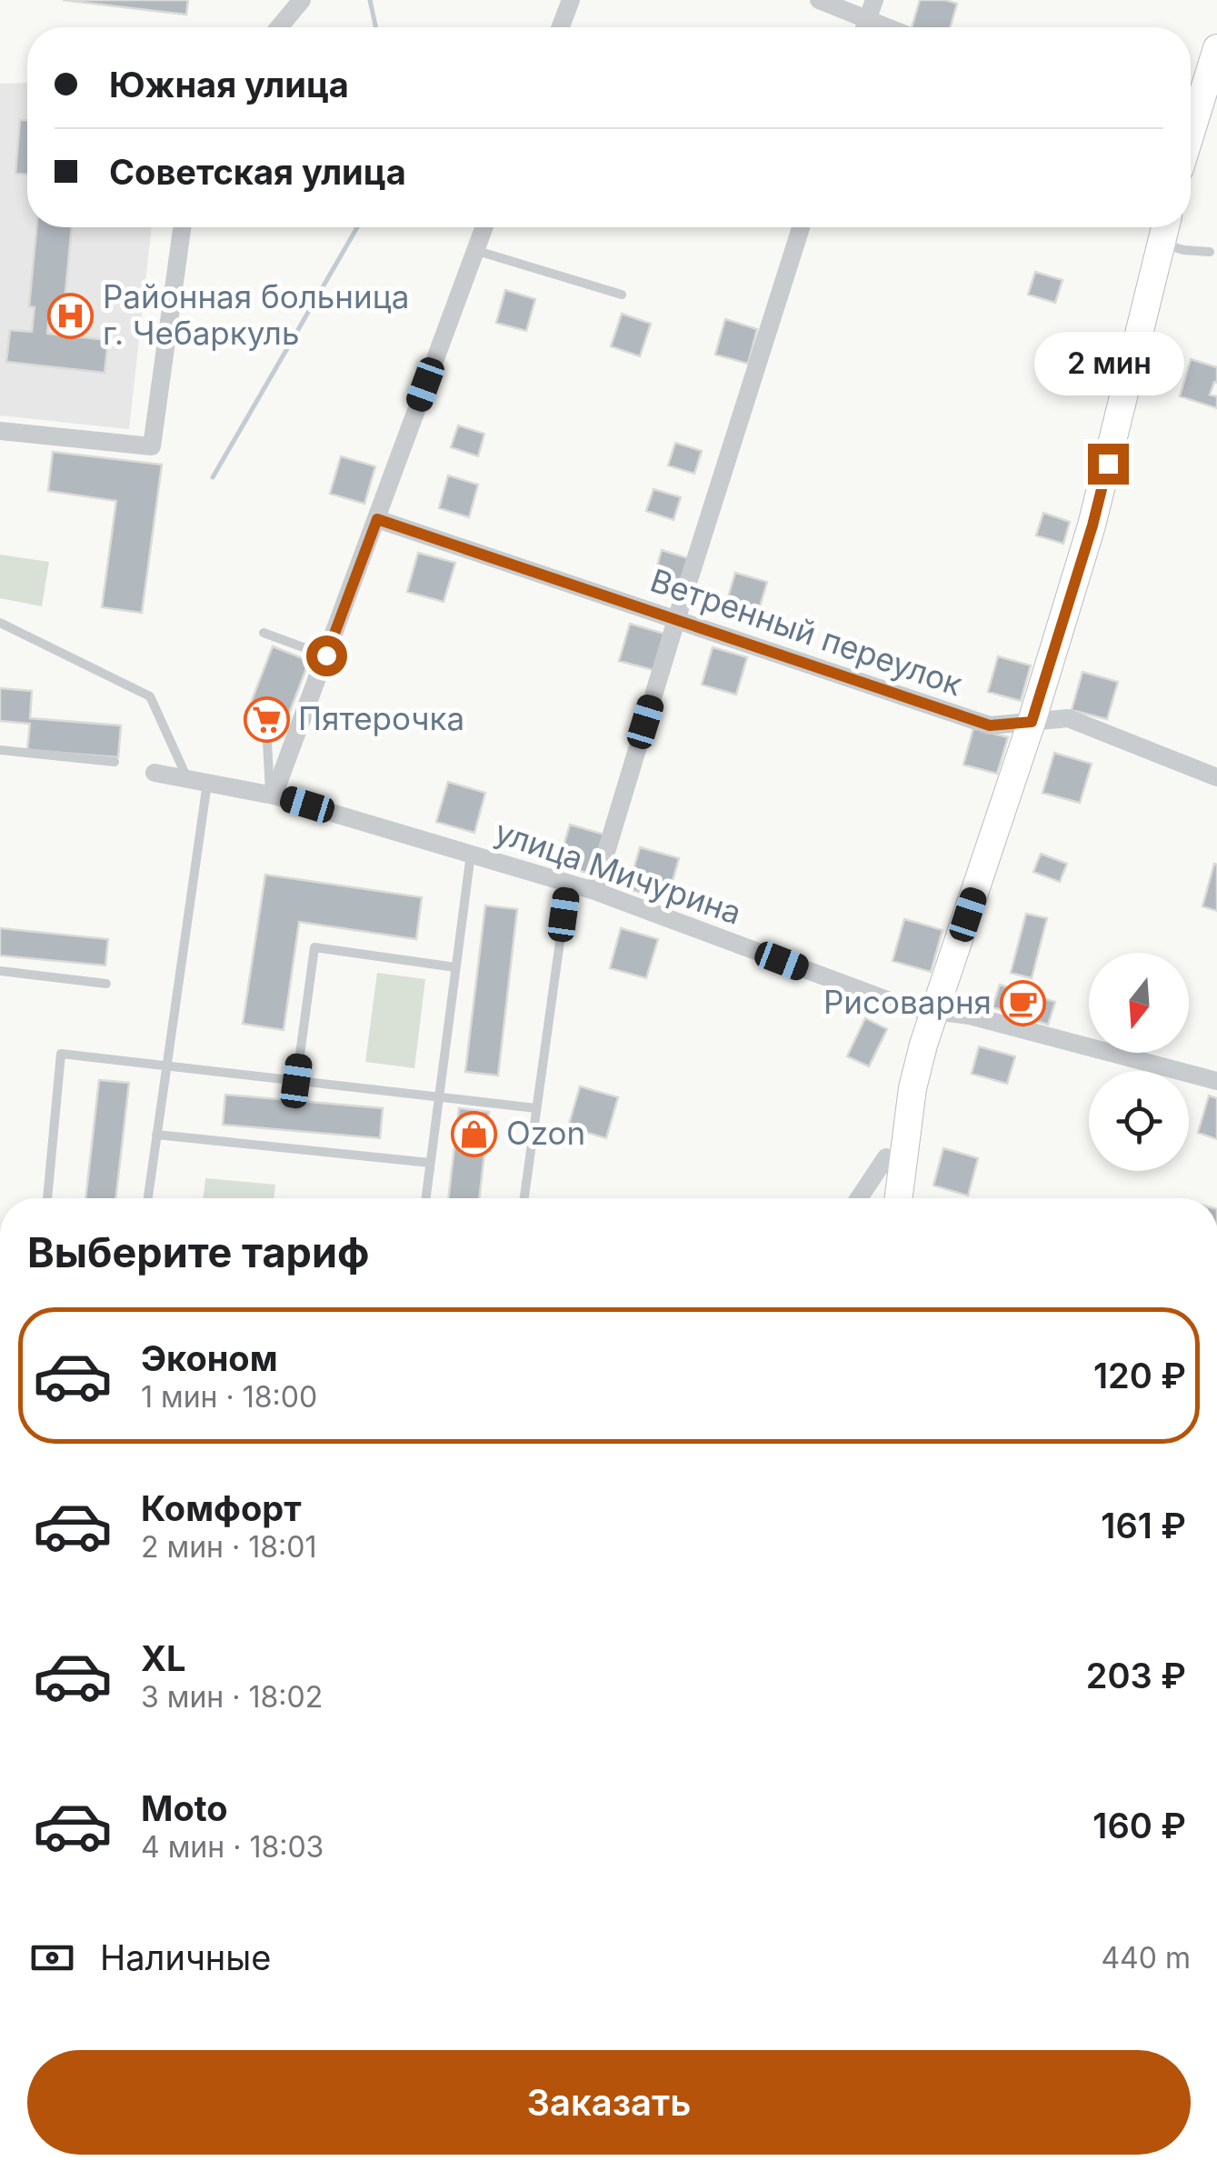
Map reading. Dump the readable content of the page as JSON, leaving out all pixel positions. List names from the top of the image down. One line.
{"streets":{"street":["Ветренный переулок","улица Мичурина"]},"places":{"hospital":["Районная больница г. Чебаркуль"],"supermarket":["Пятерочка"],"cafe":["Рисоварня"],"shop":["Ozon"]},"north":"bottom","page":{"banner":["Южная улица","Советская улица"],"bubble":"2 мин","heading":"Выберите тариф","list":[{"name":"Эконом","note":"1 мин · 18:00","value":"120 ₽"},{"name":"Комфорт","note":"2 мин · 18:01","value":"161 ₽"},{"name":"XL","note":"3 мин · 18:02","value":"203 ₽"},{"name":"Moto","note":"4 мин · 18:03","value":"160 ₽"}],"pay":["Наличные","440 m"],"buttons":"Заказать"}}
